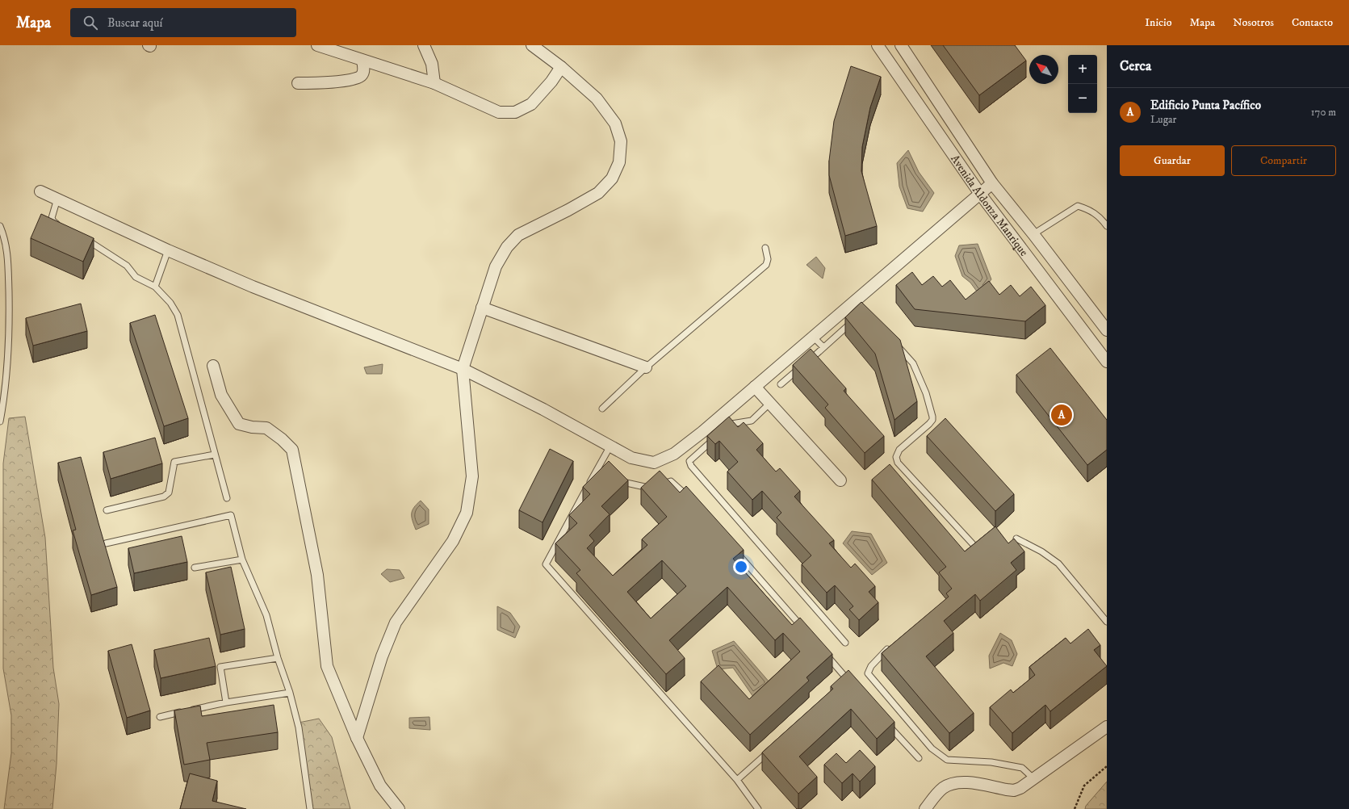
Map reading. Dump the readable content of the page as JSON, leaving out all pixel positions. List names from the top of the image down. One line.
{"streets":{"street":["Avenida Aldonza Manrique"]},"north":"top left","page":{"header":"Mapa","search":"Buscar aquí","nav":["Inicio","Mapa","Nosotros","Contacto"],"heading":"Cerca","map_buttons":["+","−"],"list":[{"mark":"A","name":"Edificio Punta Pacífico","note":"Lugar","value":"170 m"}],"buttons":["Guardar","Compartir"],"pins":"A"}}
